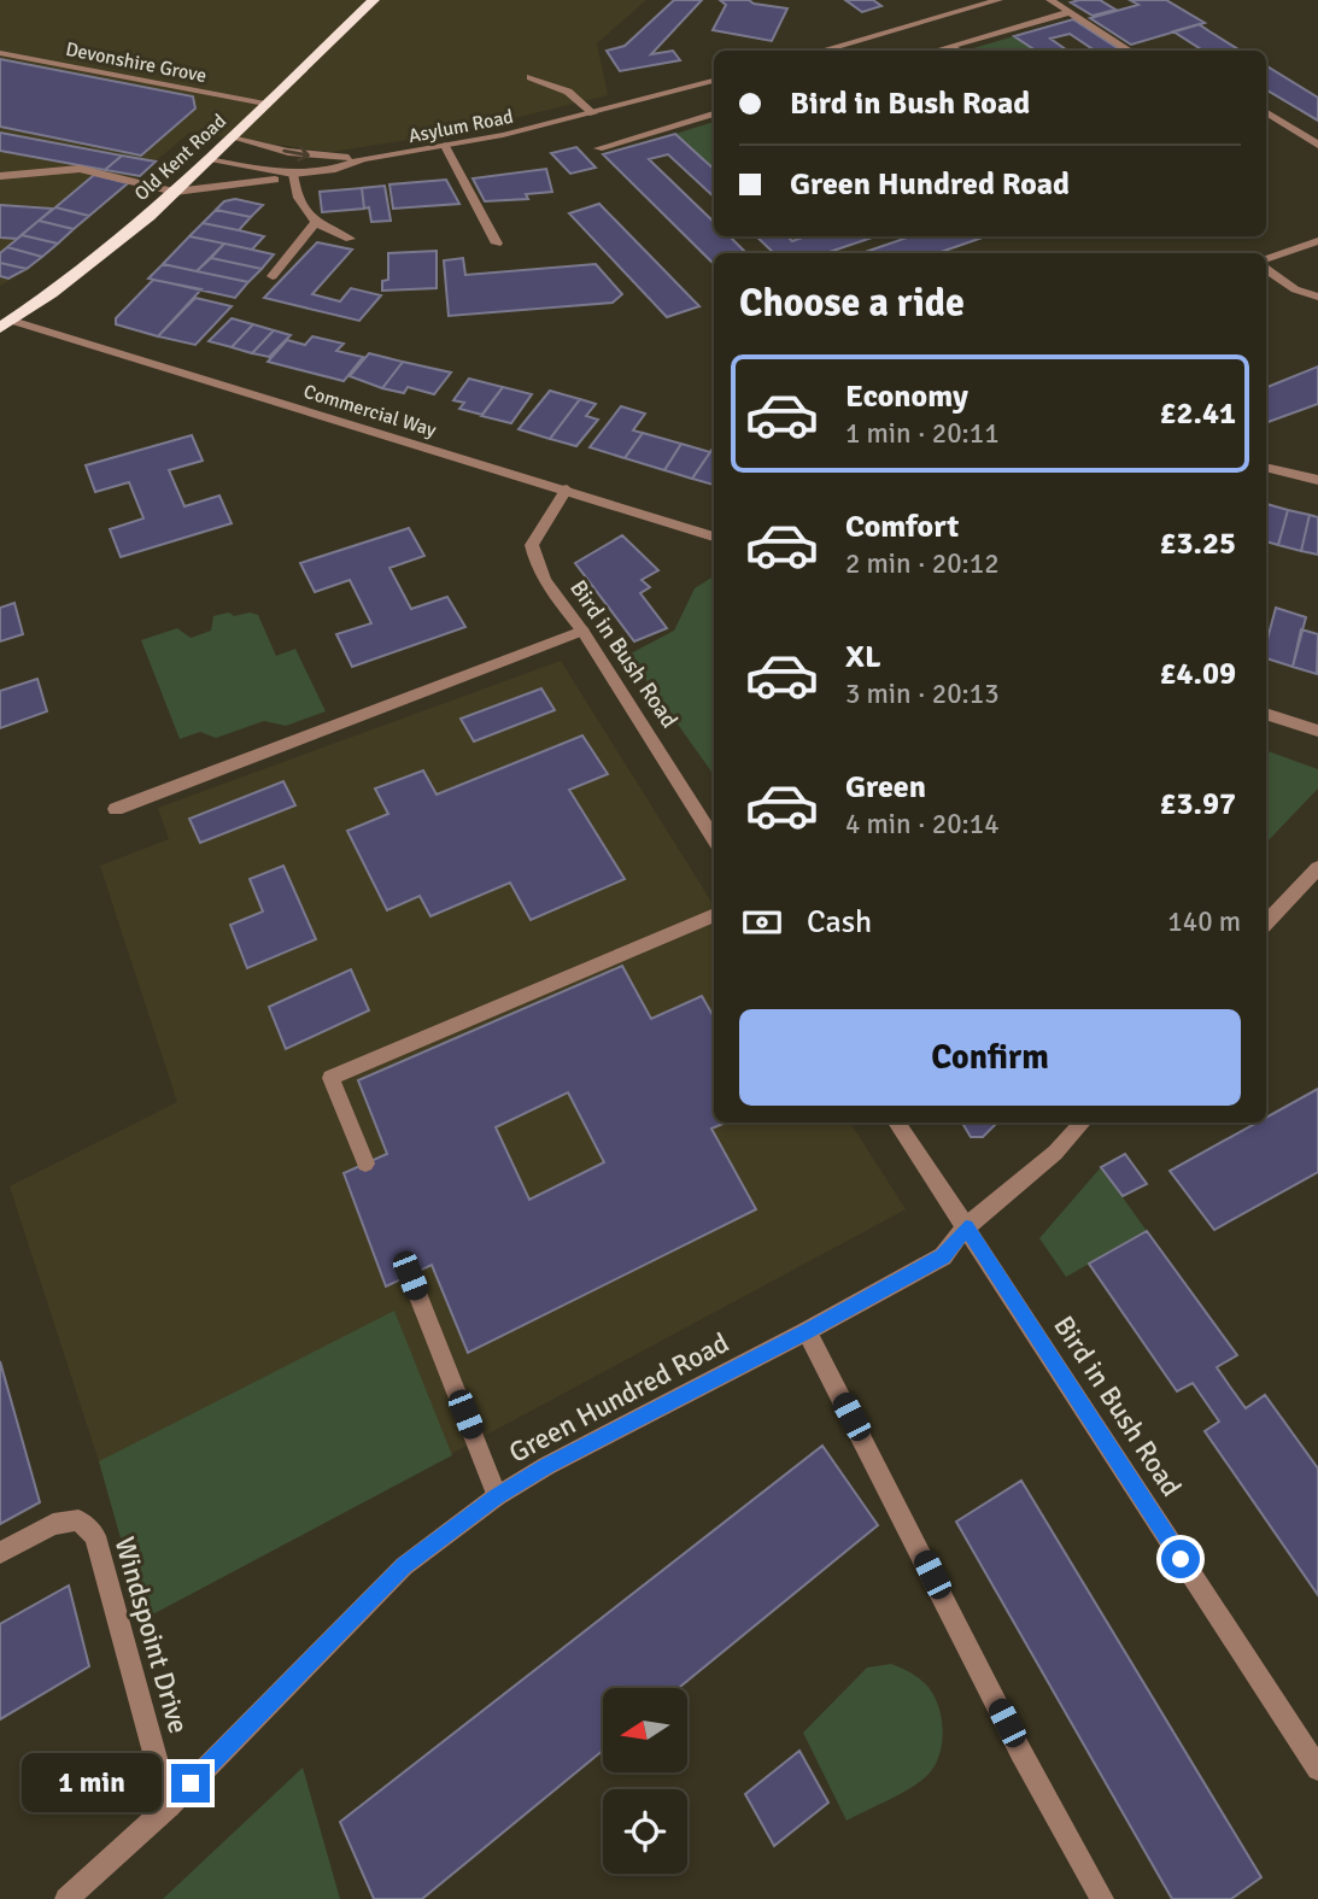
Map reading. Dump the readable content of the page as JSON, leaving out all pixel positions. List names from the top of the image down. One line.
{"streets":{"highway":["Old Kent Road"],"street":["Devonshire Grove","Asylum Road","Commercial Way","Bird in Bush Road","Green Hundred Road","Windspoint Drive"]},"crossings":[["Devonshire Grove","Old Kent Road"],["Asylum Road","Old Kent Road"],["Old Kent Road","Commercial Way"],["Commercial Way","Bird in Bush Road"],["Bird in Bush Road","Green Hundred Road"],["Green Hundred Road","Windspoint Drive"]],"north":"left","page":{"banner":["Bird in Bush Road","Green Hundred Road"],"heading":"Choose a ride","list":[{"name":"Economy","note":"1 min · 20:11","value":"£2.41"},{"name":"Comfort","note":"2 min · 20:12","value":"£3.25"},{"name":"XL","note":"3 min · 20:13","value":"£4.09"},{"name":"Green","note":"4 min · 20:14","value":"£3.97"}],"pay":["Cash","140 m"],"buttons":"Confirm","bubble":"1 min"}}
